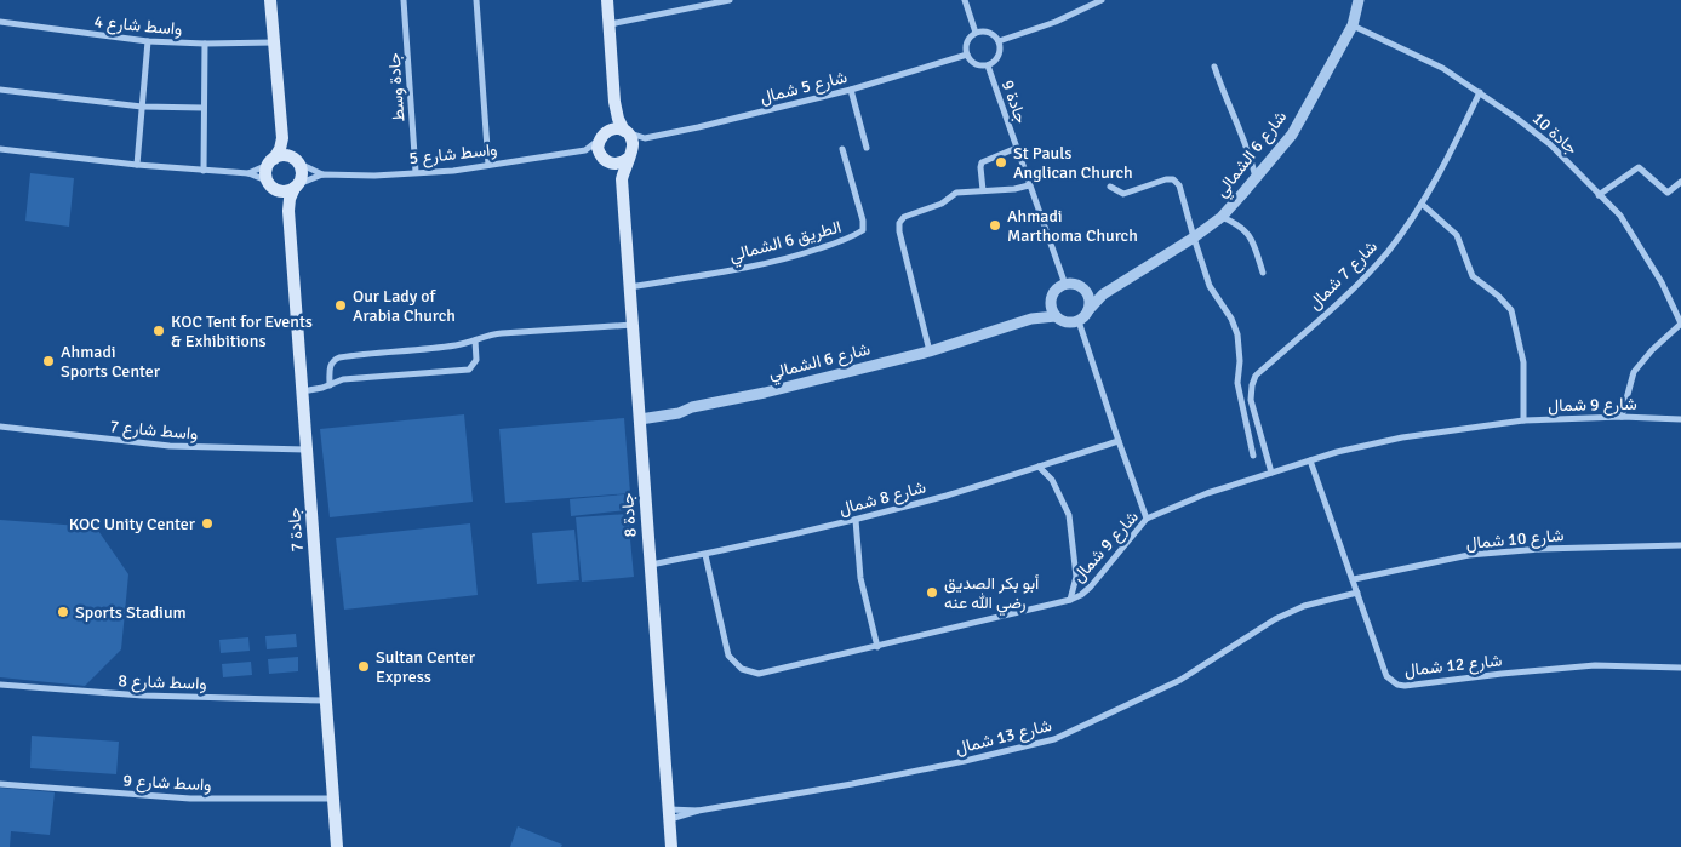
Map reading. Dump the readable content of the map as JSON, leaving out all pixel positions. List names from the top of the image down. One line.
{"streets":{"main road":["جادة 8","جادة 7"],"street":["واسط شارع 4","جادة وسط","شارع 5 شمال","جادة 9","جادة 10","واسط شارع 5","شارع 6 الشمالي","الطريق 6 الشمالي","شارع 7 شمال","شارع 9 شمال","واسط شارع 7","شارع 8 شمال","شارع 10 شمال","شارع 12 شمال","واسط شارع 8","شارع 13 شمال","واسط شارع 9"]},"crossings":[["جادة وسط","واسط شارع 5"],["شارع 5 شمال","جادة 9"],["جادة 9","شارع 6 الشمالي"],["جادة 10","شارع 6 الشمالي"],["جادة 10","شارع 7 شمال"],["واسط شارع 5","جادة 7"],["شارع 6 الشمالي","جادة 8"],["الطريق 6 الشمالي","جادة 8"],["شارع 7 شمال","شارع 9 شمال"],["شارع 9 شمال","شارع 8 شمال"],["شارع 9 شمال","شارع 12 شمال"],["واسط شارع 7","جادة 7"],["شارع 8 شمال","جادة 8"],["جادة 8","شارع 13 شمال"],["جادة 7","واسط شارع 8"],["جادة 7","واسط شارع 9"],["شارع 10 شمال","شارع 12 شمال"],["شارع 12 شمال","شارع 13 شمال"]],"places":["St Pauls Anglican Church","Ahmadi Marthoma Church","Our Lady of Arabia Church","KOC Tent for Events & Exhibitions","Ahmadi Sports Center","KOC Unity Center","أبو بكر الصديق رضي الله عنه","Sports Stadium","Sultan Center Express"]}
